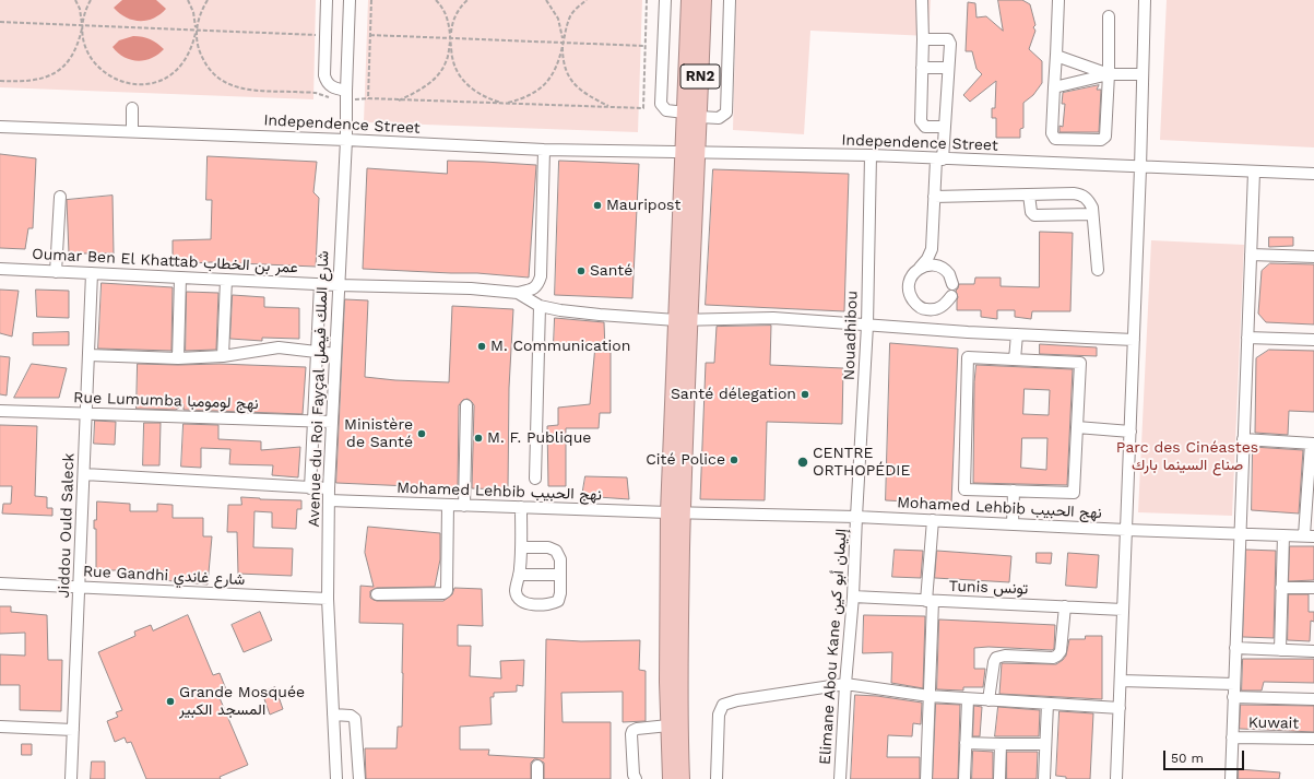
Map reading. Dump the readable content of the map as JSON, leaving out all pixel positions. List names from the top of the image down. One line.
{"streets":{"highway":["RN2"],"street":["Independence Street","Oumar Ben El Khattab عمر بن الخطاب","Nouadhibou","Avenue du Roi Fayçal شارع الملك فيصل","Rue Lumumba نهج لومومبا","Mohamed Lehbib نهج الحبيب","Jiddou Ould Saleck","Rue Gandhi شارع غاندي","Tunis تونس","Elimane Abou Kane إليمان أبو كين","Kuwait"]},"crossings":[["RN2","Independence Street"],["RN2","Oumar Ben El Khattab عمر بن الخطاب"],["RN2","Mohamed Lehbib نهج الحبيب"],["Independence Street","Nouadhibou"],["Independence Street","Avenue du Roi Fayçal شارع الملك فيصل"],["Oumar Ben El Khattab عمر بن الخطاب","Nouadhibou"],["Oumar Ben El Khattab عمر بن الخطاب","Avenue du Roi Fayçal شارع الملك فيصل"],["Oumar Ben El Khattab عمر بن الخطاب","Jiddou Ould Saleck"],["Nouadhibou","Mohamed Lehbib نهج الحبيب"],["Nouadhibou","Elimane Abou Kane إليمان أبو كين"],["Avenue du Roi Fayçal شارع الملك فيصل","Rue Lumumba نهج لومومبا"],["Avenue du Roi Fayçal شارع الملك فيصل","Mohamed Lehbib نهج الحبيب"],["Avenue du Roi Fayçal شارع الملك فيصل","Rue Gandhi شارع غاندي"],["Rue Lumumba نهج لومومبا","Jiddou Ould Saleck"],["Mohamed Lehbib نهج الحبيب","Elimane Abou Kane إليمان أبو كين"],["Jiddou Ould Saleck","Rue Gandhi شارع غاندي"],["Tunis تونس","Elimane Abou Kane إليمان أبو كين"]],"parks":["Parc des Cinéastes صناع السينما بارك"],"places":["Mauripost","Santé","M. Communication","Santé délegation","Ministère de Santé","M. F. Publique","Cité Police","CENTRE ORTHOPÉDIE","Grande Mosquée المسجد الكبير"],"scale_bar":"50 m"}
